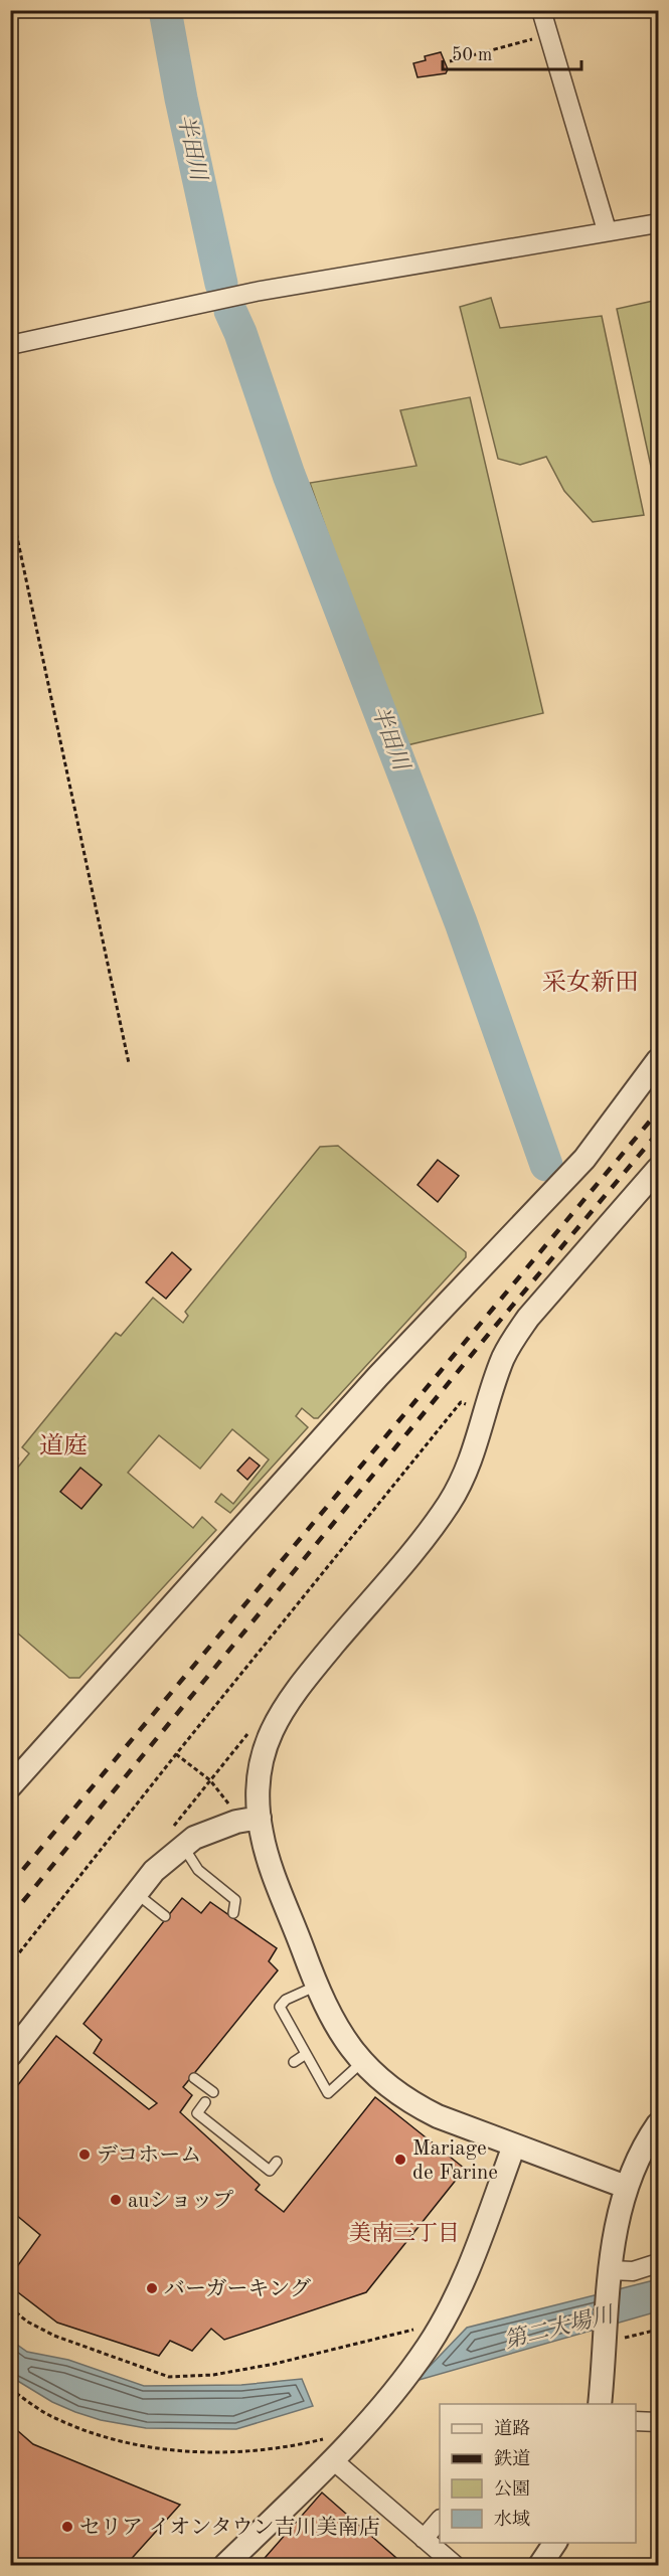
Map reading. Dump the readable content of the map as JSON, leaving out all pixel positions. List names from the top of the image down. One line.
{"districts":["采女新田","道庭","美南三丁目"],"water":["半田川","第二大場川"],"places":["デコホーム","Mariage de Farine","auショップ","バーガーキング","セリア イオンタウン吉川美南店"],"legend":["道路","鉄道","公園","水域"],"scale_bar":"50 m"}
